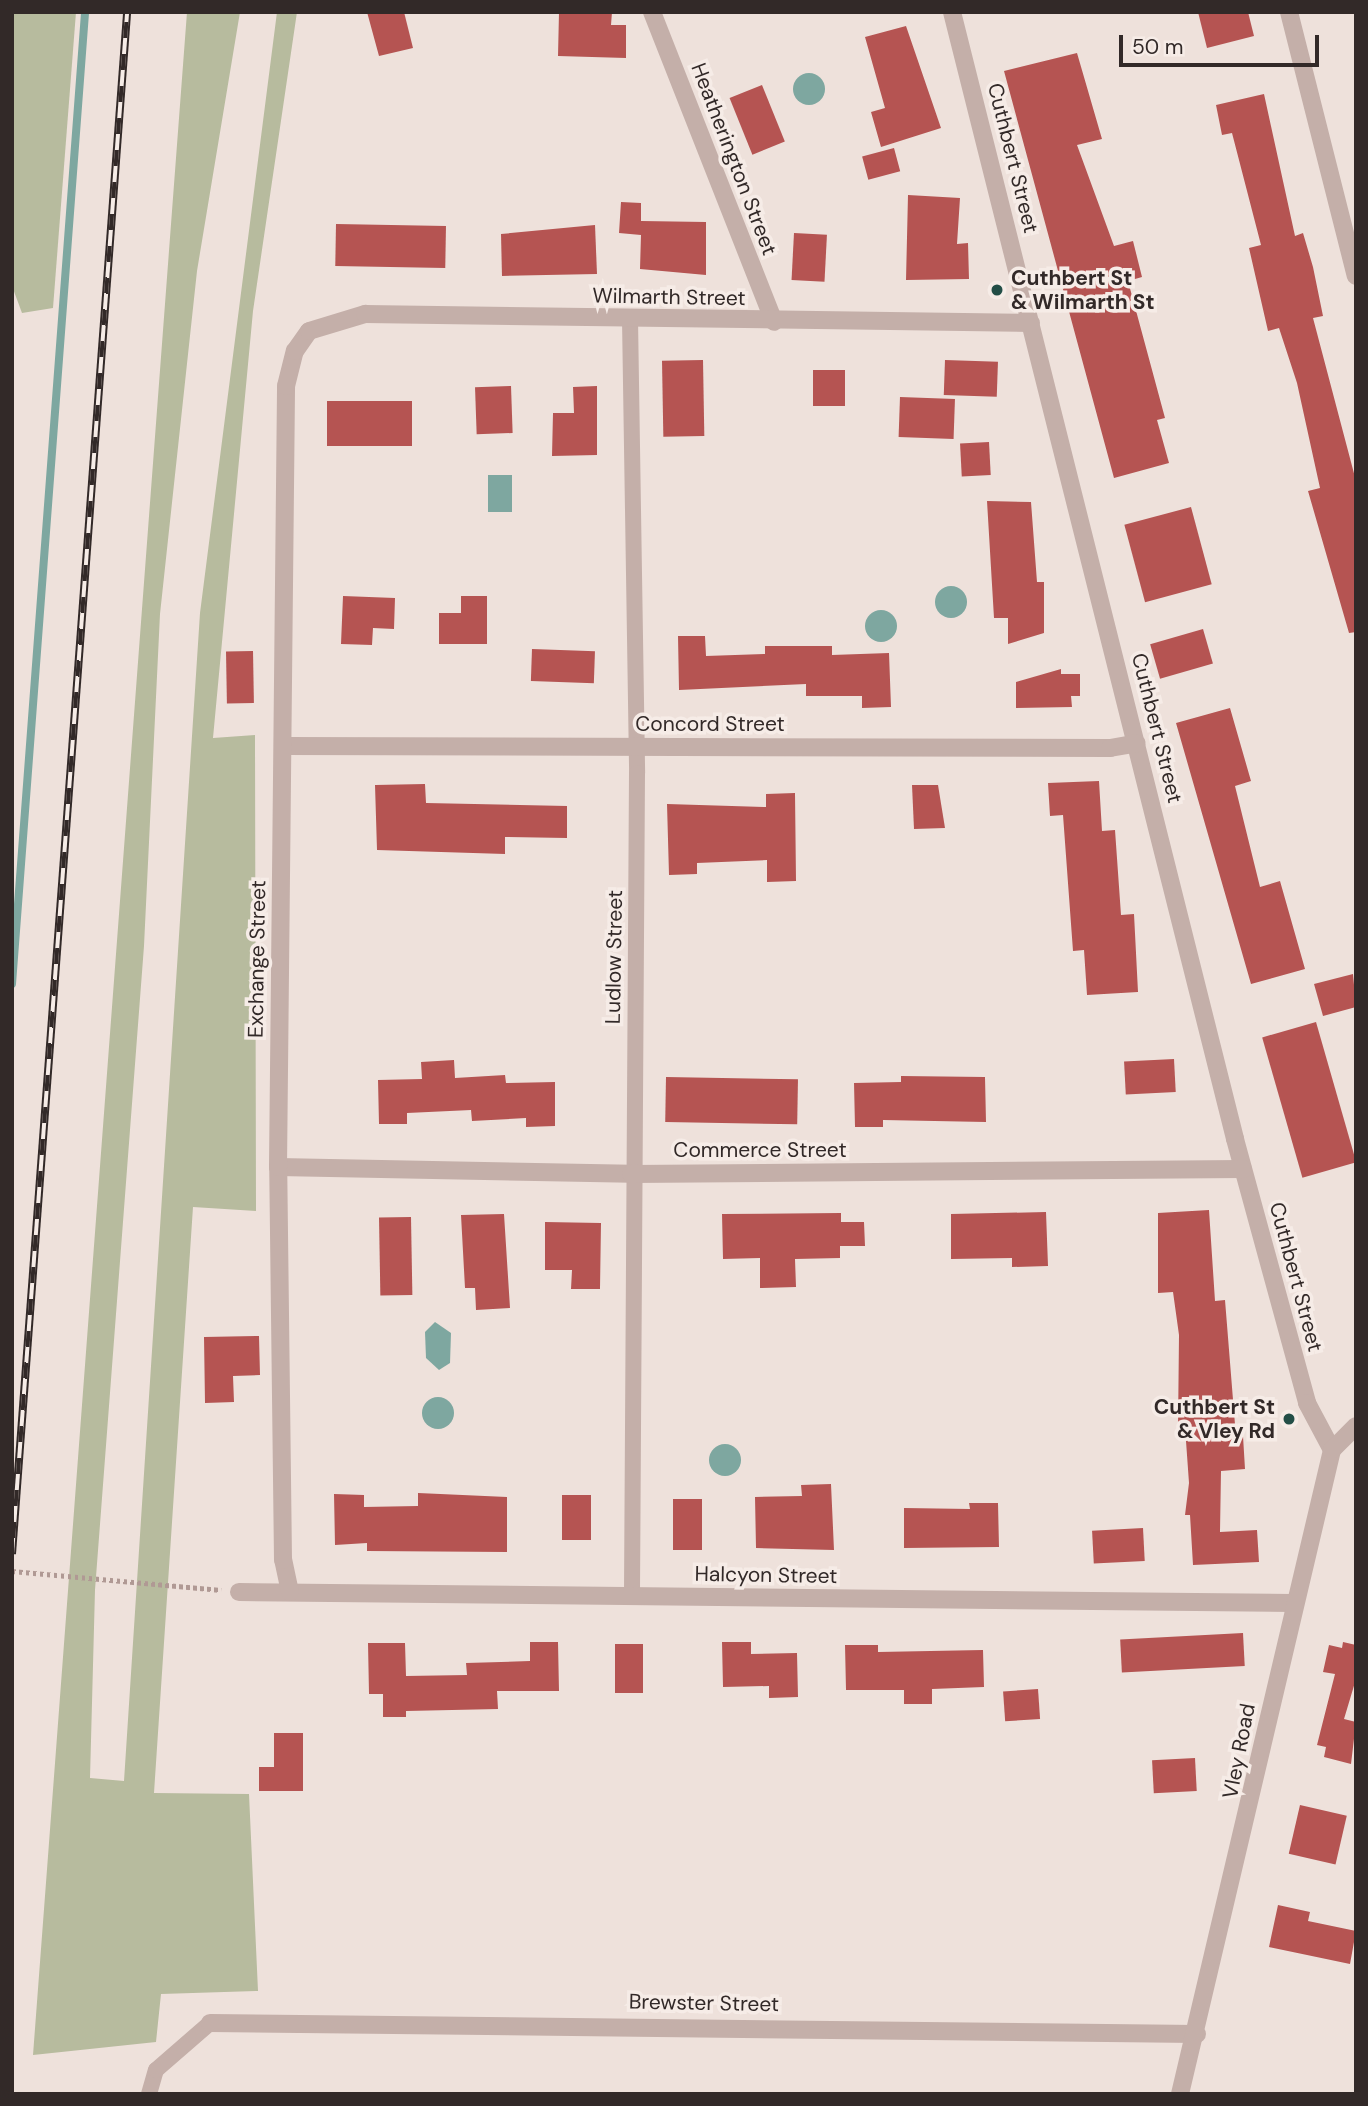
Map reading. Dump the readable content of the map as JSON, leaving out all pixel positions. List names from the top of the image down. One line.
{"streets":{"street":["Cuthbert Street","Heatherington Street","Wilmarth Street","Concord Street","Exchange Street","Commerce Street","Halcyon Street","Vley Road","Brewster Street"],"lane":["Ludlow Street"]},"crossings":[["Cuthbert Street","Wilmarth Street"],["Cuthbert Street","Concord Street"],["Cuthbert Street","Commerce Street"],["Cuthbert Street","Vley Road"],["Heatherington Street","Wilmarth Street"],["Wilmarth Street","Ludlow Street"],["Wilmarth Street","Exchange Street"],["Concord Street","Ludlow Street"],["Concord Street","Exchange Street"],["Ludlow Street","Commerce Street"],["Ludlow Street","Halcyon Street"],["Exchange Street","Commerce Street"],["Exchange Street","Halcyon Street"],["Halcyon Street","Vley Road"],["Vley Road","Brewster Street"]],"places":["Cuthbert St & Wilmarth St","Cuthbert St & Vley Rd"],"scale_bar":"50 m"}
